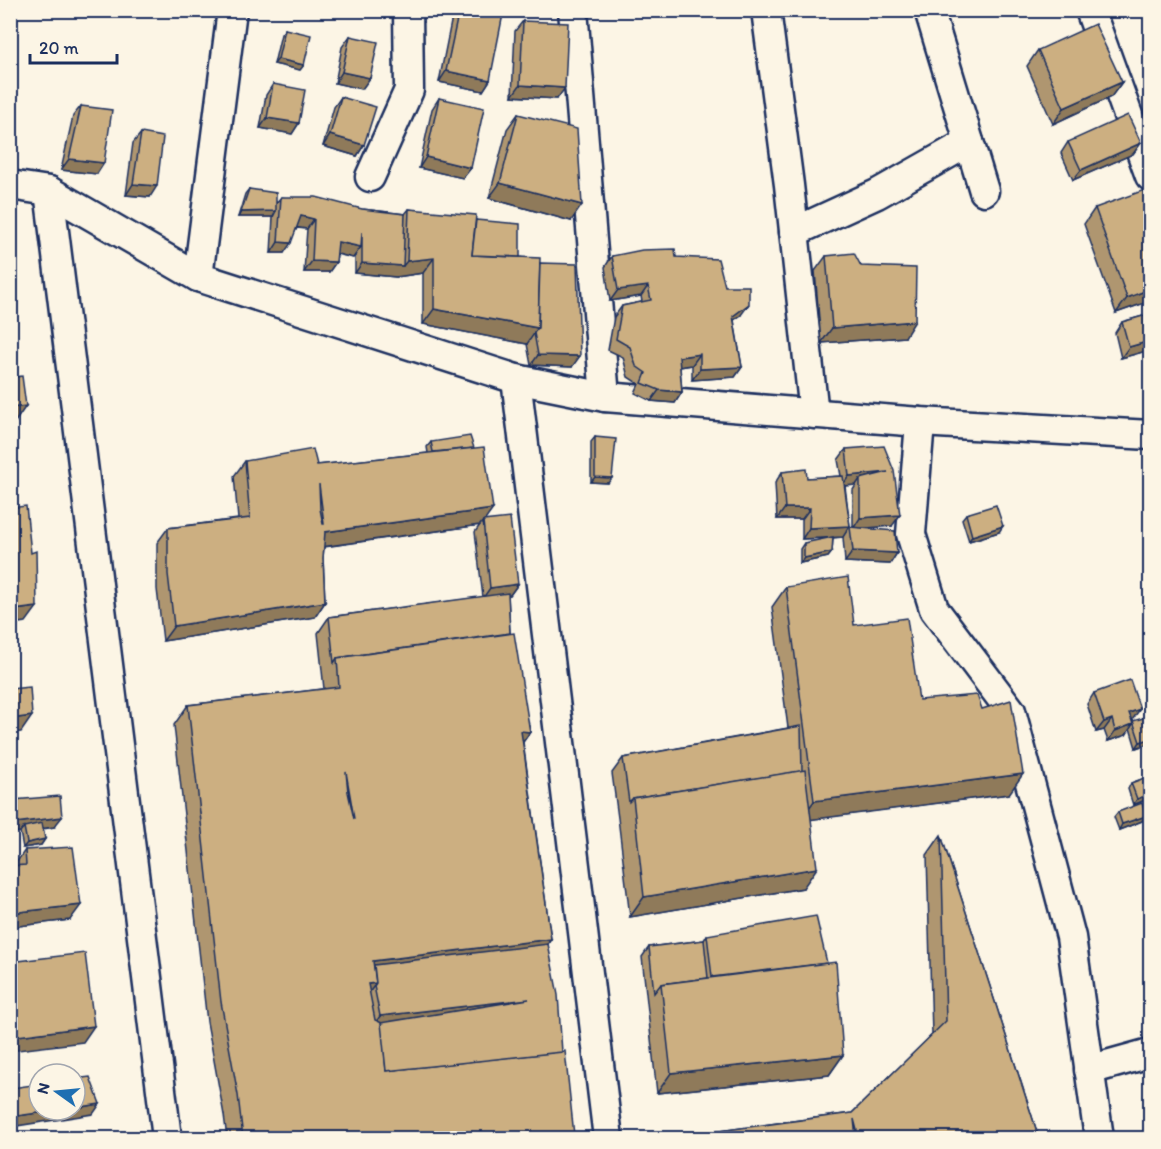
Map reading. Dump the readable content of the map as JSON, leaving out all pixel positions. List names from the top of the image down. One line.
{"scale_bar":"20 m","north":"left"}
